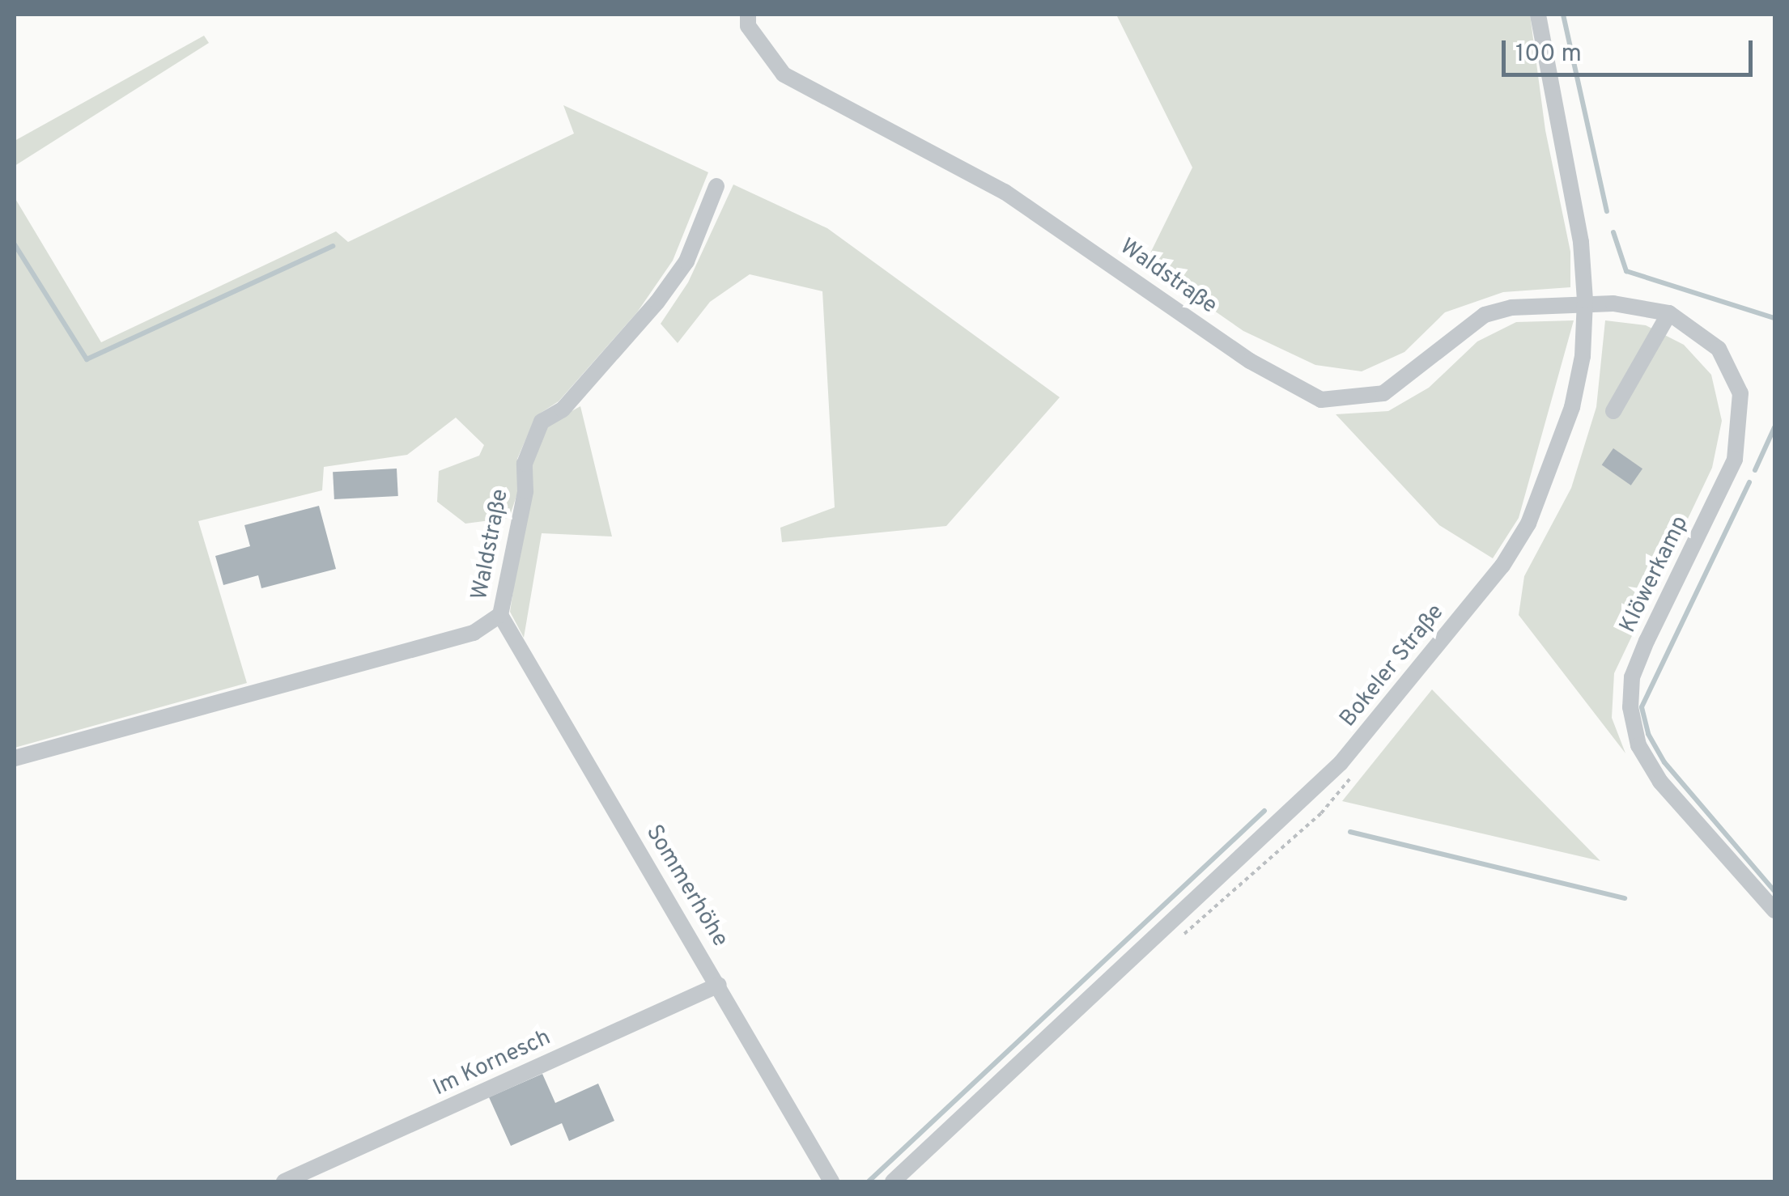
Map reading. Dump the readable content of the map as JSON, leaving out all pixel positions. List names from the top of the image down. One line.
{"streets":{"street":["Waldstraße","Klöwerkamp","Bokeler Straße","Sommerhöhe","Im Kornesch"]},"crossings":[["Waldstraße","Klöwerkamp"],["Waldstraße","Bokeler Straße"],["Waldstraße","Sommerhöhe"],["Klöwerkamp","Bokeler Straße"],["Sommerhöhe","Im Kornesch"]],"scale_bar":"100 m"}
